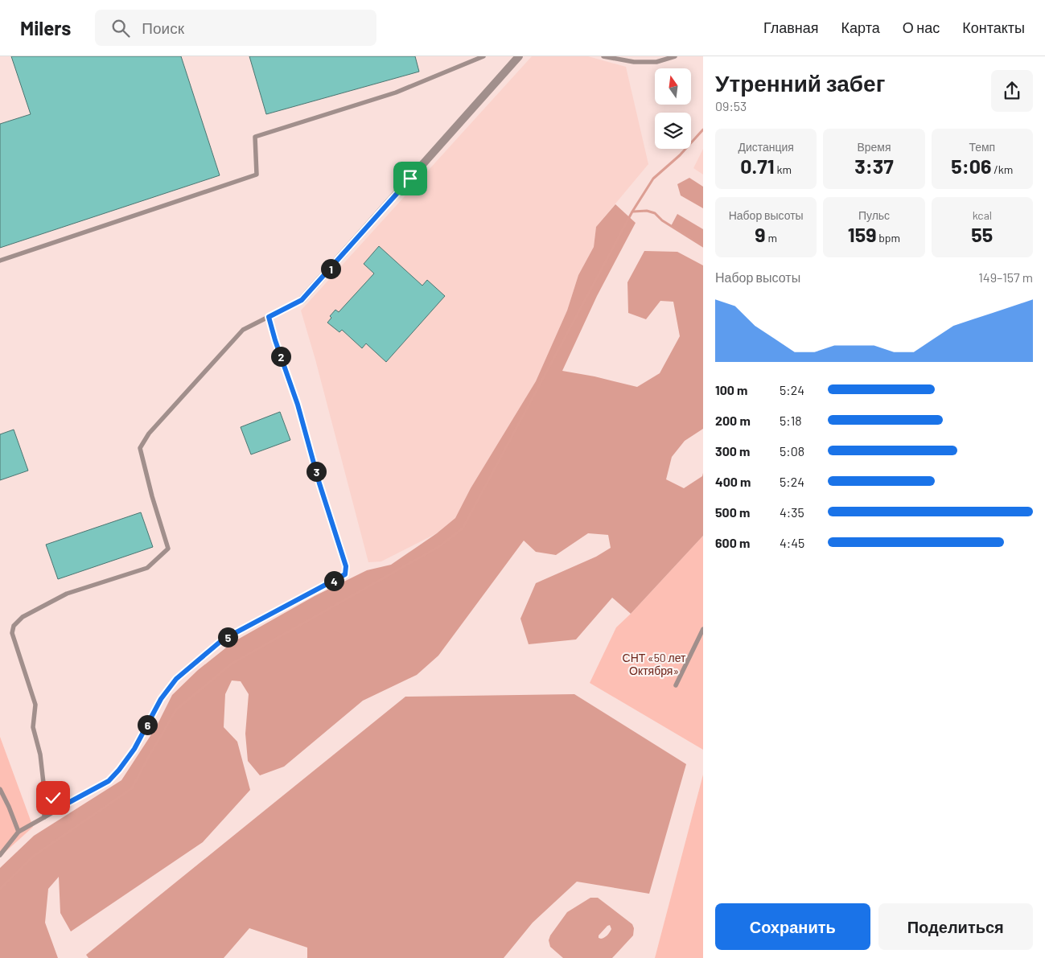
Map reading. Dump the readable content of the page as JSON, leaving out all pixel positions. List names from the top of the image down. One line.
{"parks":["СНТ «50 лет Октября»"],"north":"top","page":{"header":"Milers","search":"Поиск","nav":["Главная","Карта","О нас","Контакты"],"heading":["Утренний забег","09:53"],"stats":[["Дистанция","0.71 km"],["Время","3:37"],["Темп","5:06 /km"],["Набор высоты","9 m"],["Пульс","159 bpm"],["kcal","55"]],"pins":["1","2","3","4","5","6"],"chart":["Набор высоты","149–157 m"],"list":[{"name":"100 m","note":"5:24"},{"name":"200 m","note":"5:18"},{"name":"300 m","note":"5:08"},{"name":"400 m","note":"5:24"},{"name":"500 m","note":"4:35"},{"name":"600 m","note":"4:45"}],"buttons":["Сохранить","Поделиться"]}}
